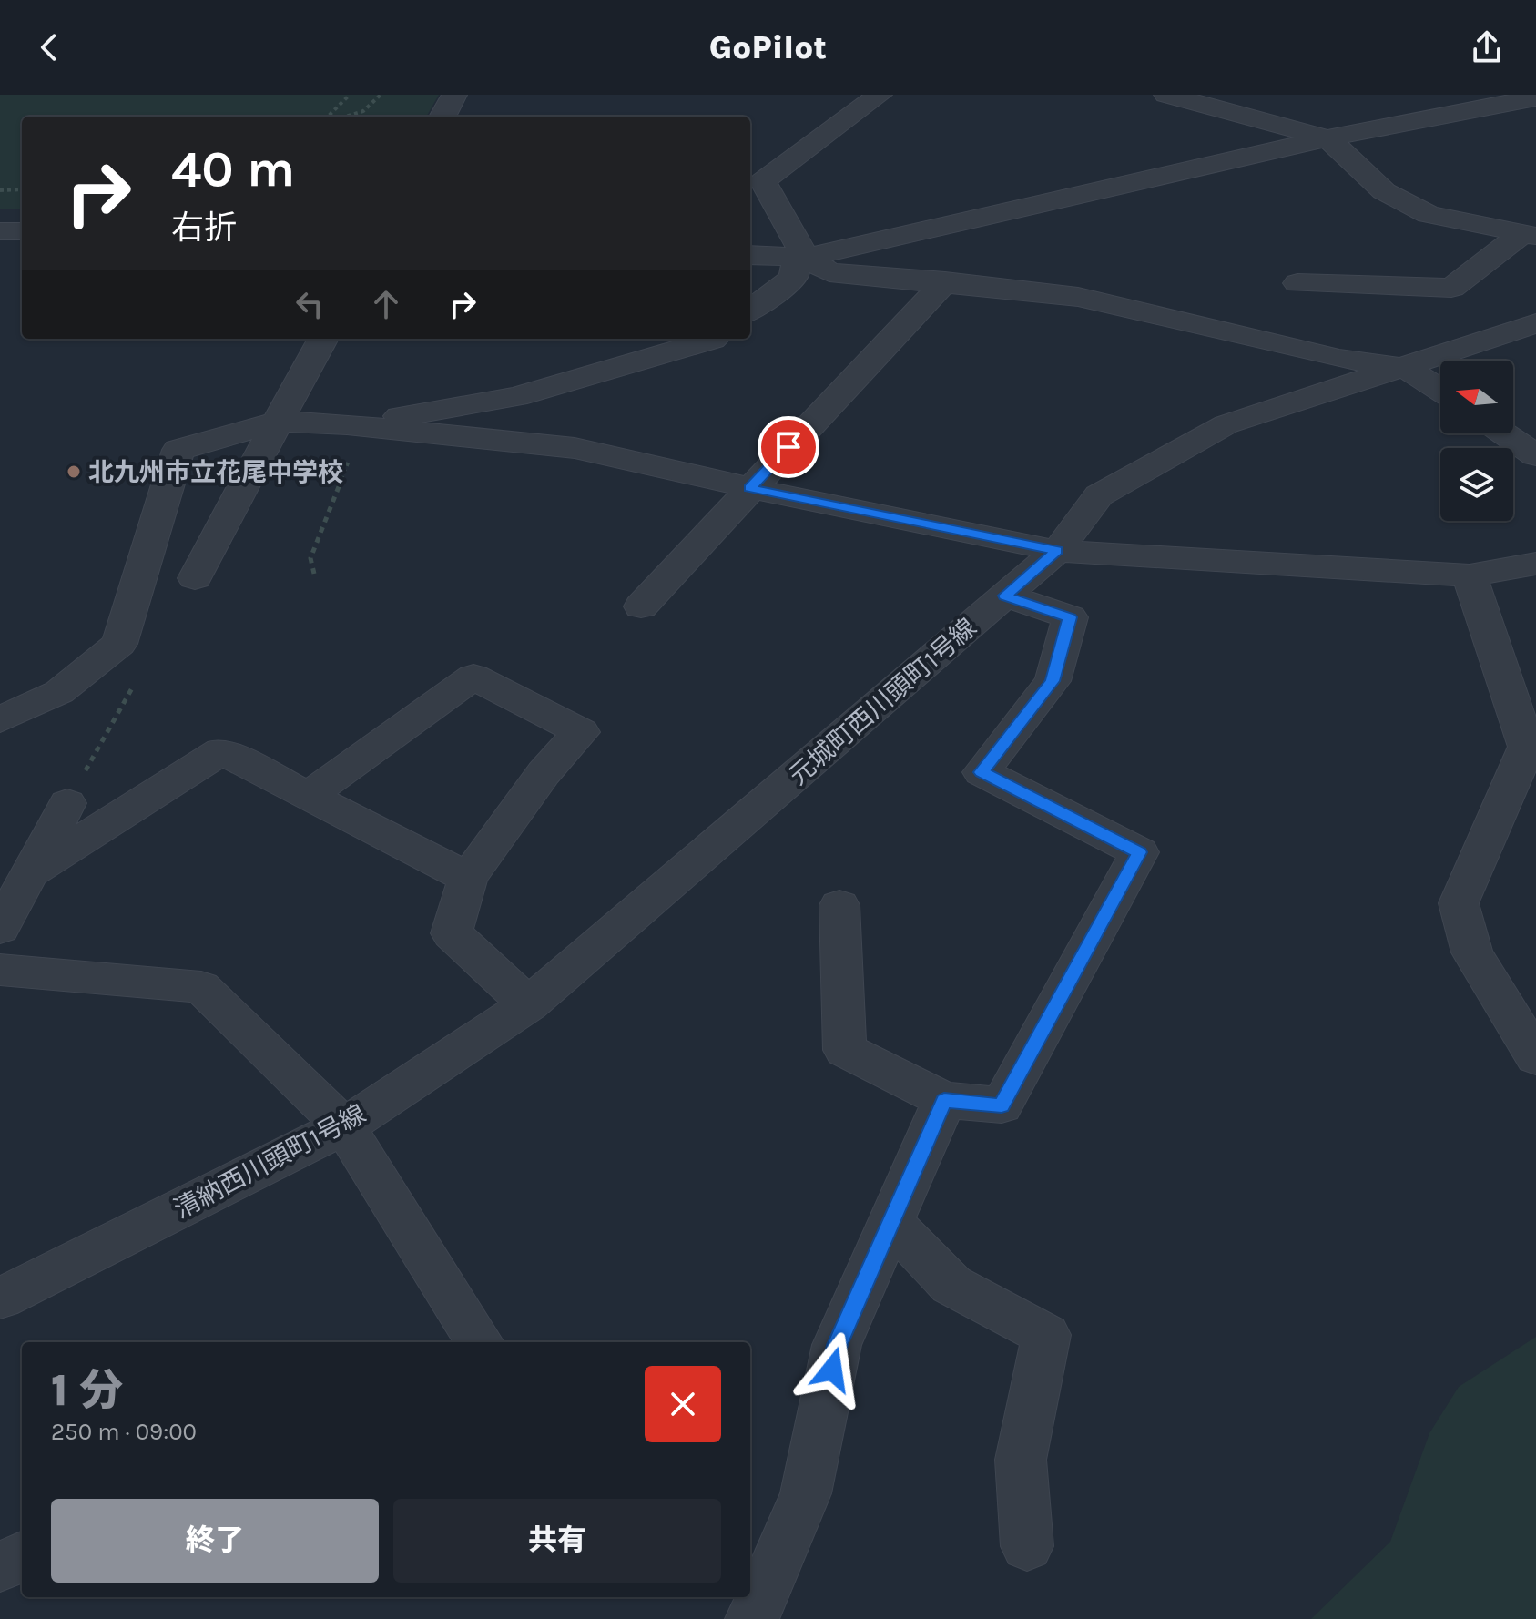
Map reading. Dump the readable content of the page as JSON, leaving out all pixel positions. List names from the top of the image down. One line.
{"streets":{"street":["元城町西川頭町1号線","清納西川頭町1号線"]},"crossings":[["元城町西川頭町1号線","清納西川頭町1号線"]],"places":["北九州市立花尾中学校"],"north":"left","page":{"header":"GoPilot","turn":["40 m","右折"],"heading":["1 分","250 m · 09:00"],"buttons":["終了","共有"]}}
